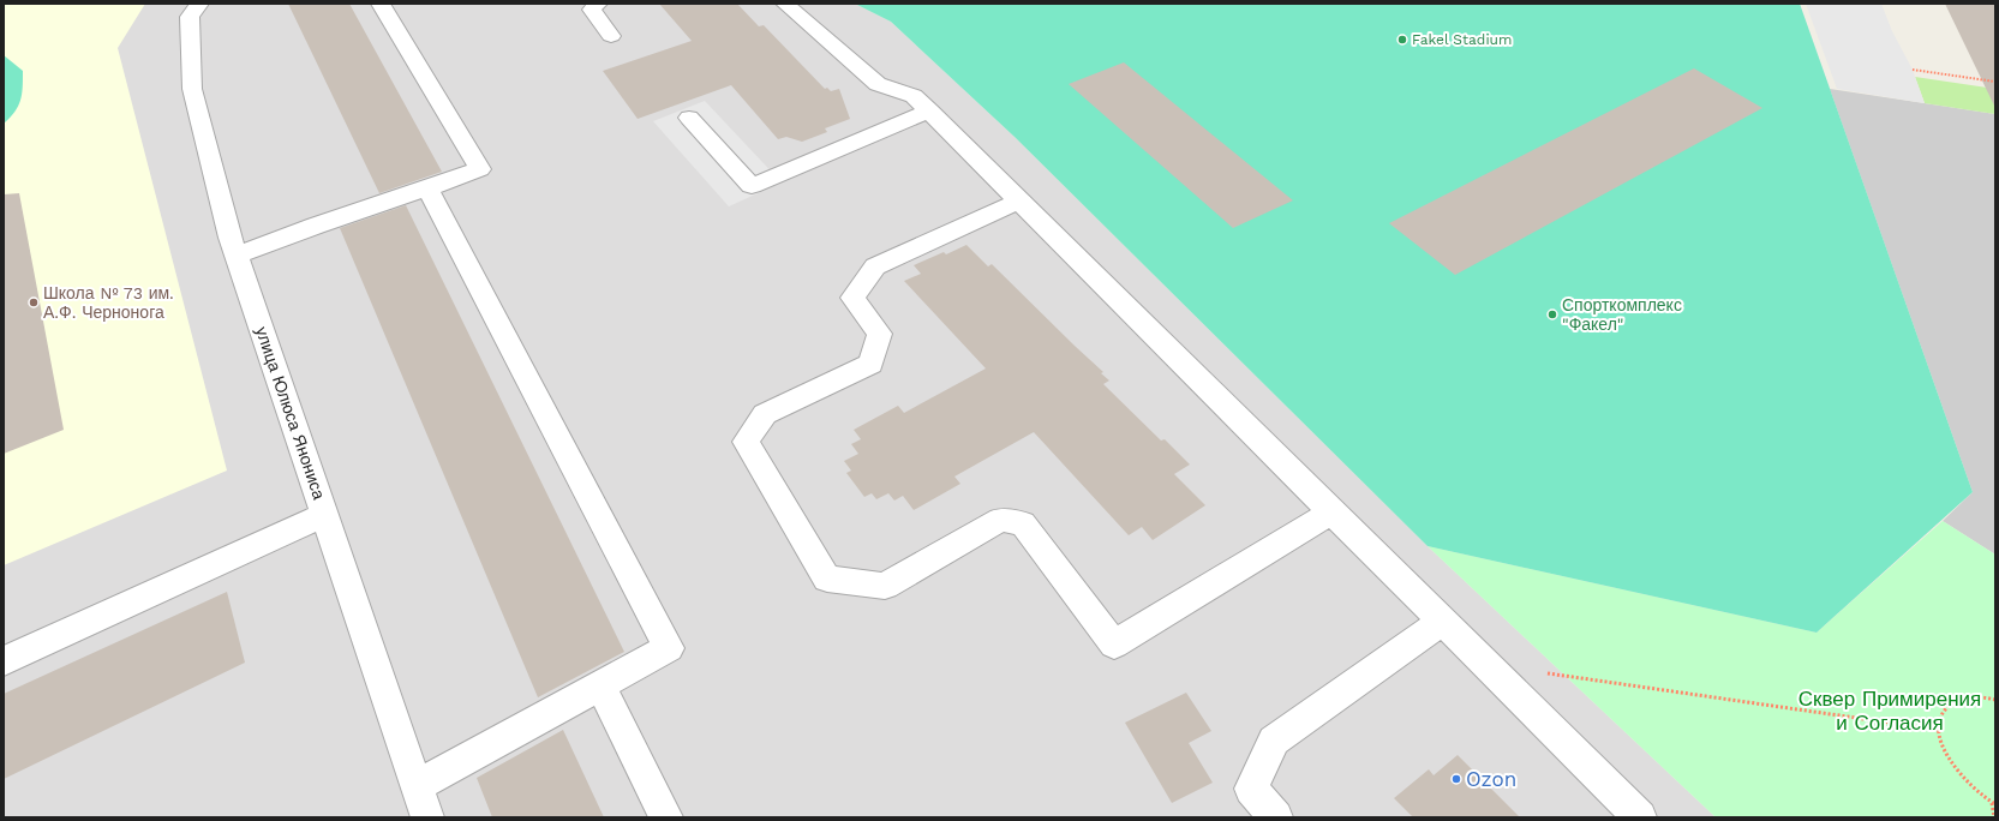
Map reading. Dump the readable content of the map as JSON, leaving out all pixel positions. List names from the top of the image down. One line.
{"streets":{"street":["улица Юлюса Янониса"]},"parks":["Сквер Примирения и Согласия"],"places":["Fakel Stadium","Школа № 73 им. А.Ф. Чернонога","Спорткомплекс \"Факел\"","Ozon"]}
